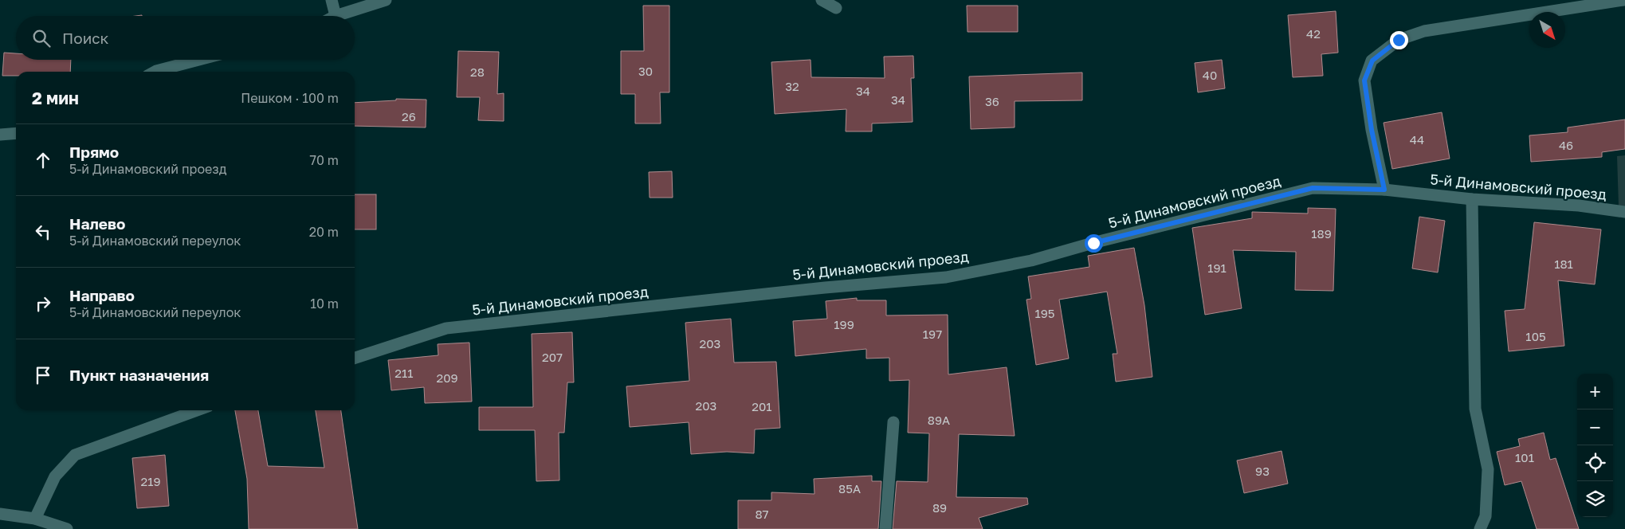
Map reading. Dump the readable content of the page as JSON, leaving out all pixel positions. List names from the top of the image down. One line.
{"streets":{"street":["5-й Динамовский проезд"]},"house_numbers":["42","30","28","40","32","34","34","36","26","44","46","189","181","191","195","199","197","105","203","207","211","209","203","201","89А","101","93","219","85А","89","87"],"north":"bottom right","page":{"search":"Поиск","heading":["2 мин","Пешком · 100 m"],"list":[["Прямо","5-й Динамовский проезд","70 m"],["Налево","5-й Динамовский переулок","20 m"],["Направо","5-й Динамовский переулок","10 m"],"Пункт назначения"],"map_buttons":["+","−"]}}
